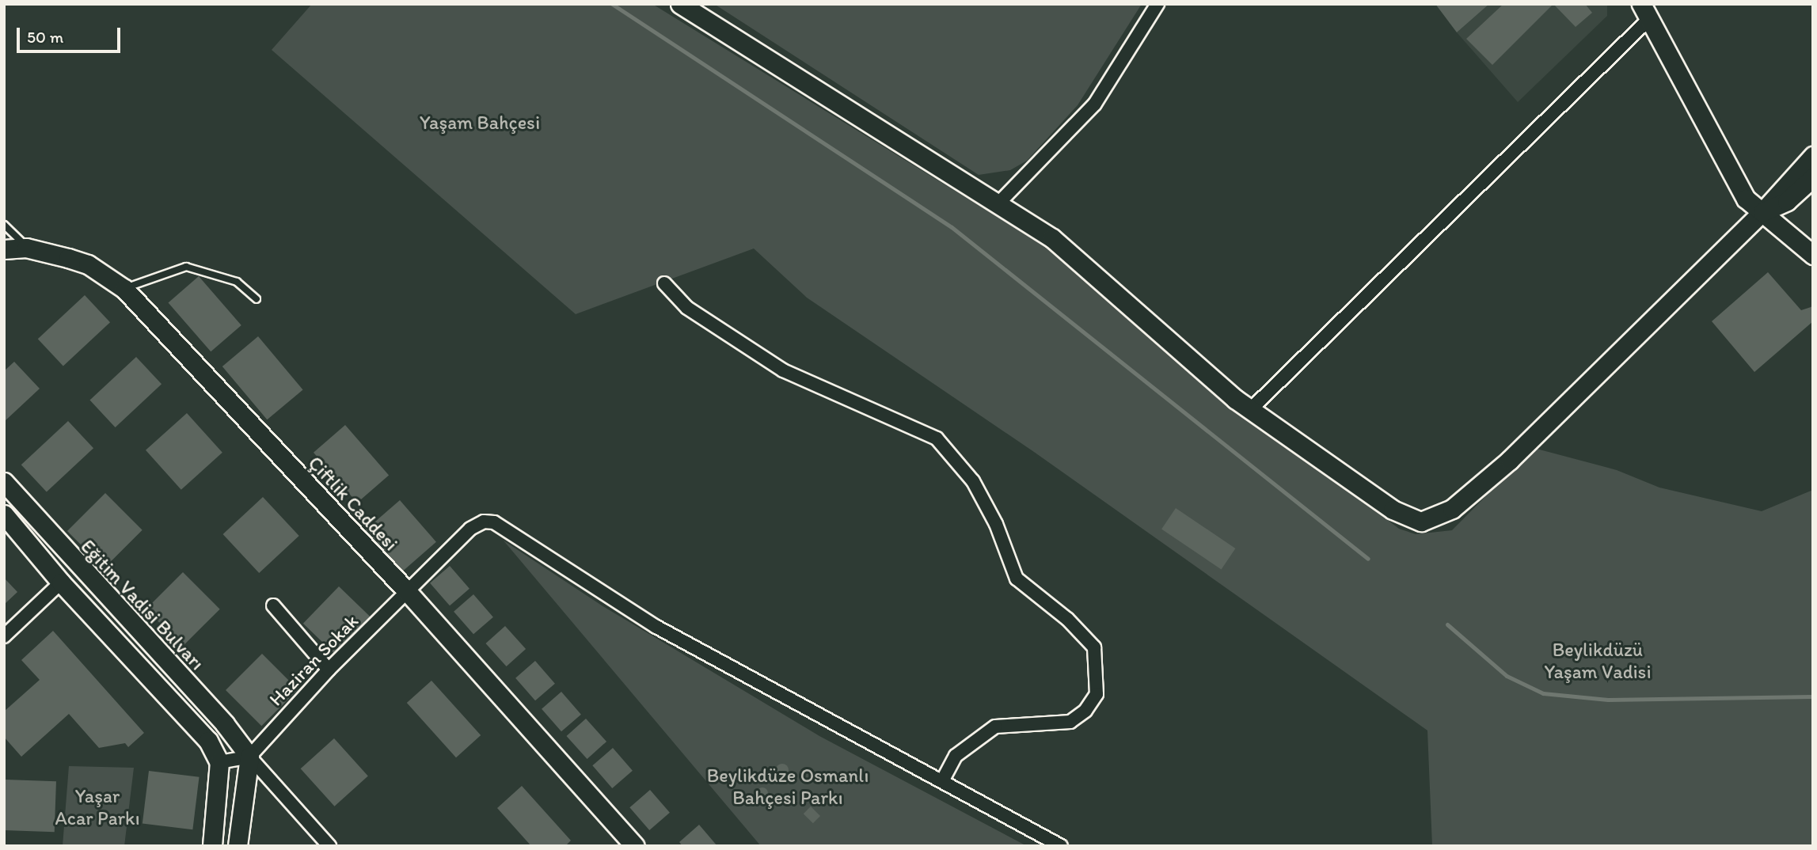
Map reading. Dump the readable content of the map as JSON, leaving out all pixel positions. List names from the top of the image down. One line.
{"streets":{"street":["Çiftlik Caddesi","Eğitim Vadisi Bulvarı","Haziran Sokak"]},"crossings":[["Çiftlik Caddesi","Haziran Sokak"],["Eğitim Vadisi Bulvarı","Haziran Sokak"]],"parks":["Yaşam Bahçesi","Beylikdüzü Yaşam Vadisi","Beylikdüze Osmanlı Bahçesi Parkı","Yaşar Acar Parkı"],"scale_bar":"50 m"}
